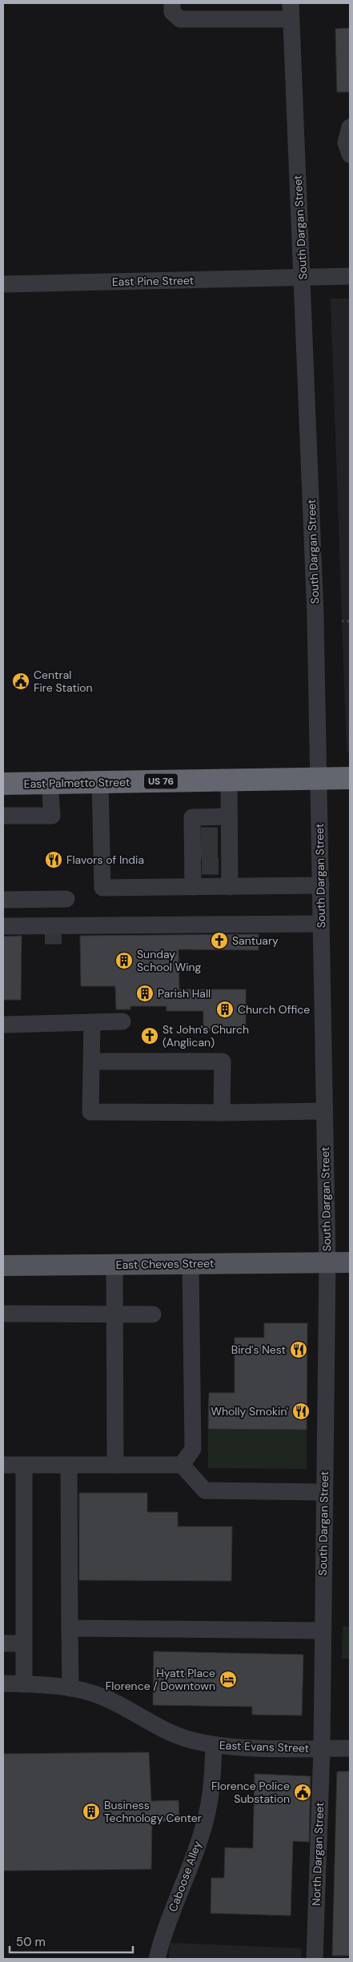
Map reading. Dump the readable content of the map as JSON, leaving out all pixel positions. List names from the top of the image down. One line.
{"streets":{"highway":["US 76","East Palmetto Street"],"main road":["East Cheves Street"],"street":["South Dargan Street","East Pine Street","East Evans Street","North Dargan Street","Caboose Alley"]},"crossings":[["South Dargan Street","East Pine Street"],["South Dargan Street","US 76"],["South Dargan Street","East Palmetto Street"],["South Dargan Street","East Cheves Street"],["South Dargan Street","East Evans Street"],["South Dargan Street","North Dargan Street"],["US 76","East Palmetto Street"],["East Evans Street","North Dargan Street"],["East Evans Street","Caboose Alley"]],"places":{"public building":["Central Fire Station","Florence Police Substation"],"restaurant":["Flavors of India","Bird's Nest","Wholly Smokin'"],"church":["Santuary","St John's Church (Anglican)"],"building":["Sunday School Wing","Parish Hall","Church Office","Business Technology Center"],"hotel":["Hyatt Place Florence / Downtown"]},"scale_bar":"50 m"}
